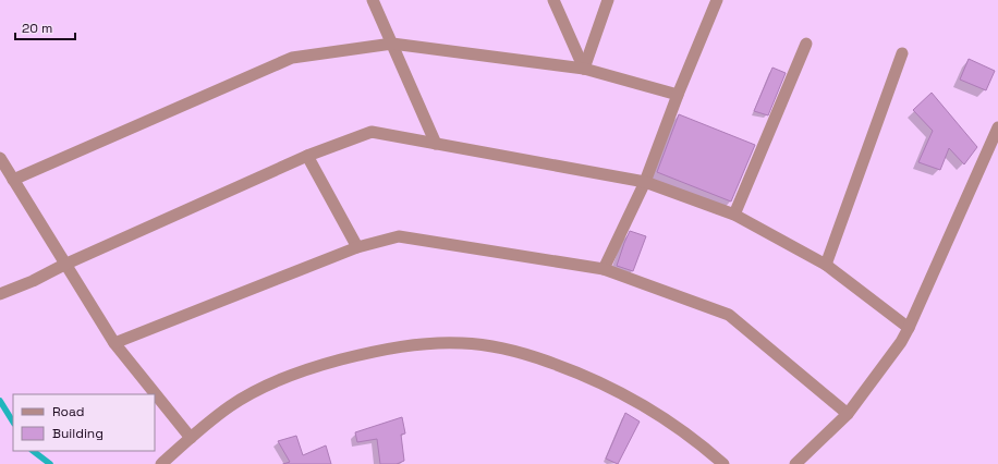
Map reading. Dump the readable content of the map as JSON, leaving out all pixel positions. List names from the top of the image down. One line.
{"legend":["Road","Building"],"scale_bar":"20 m"}
